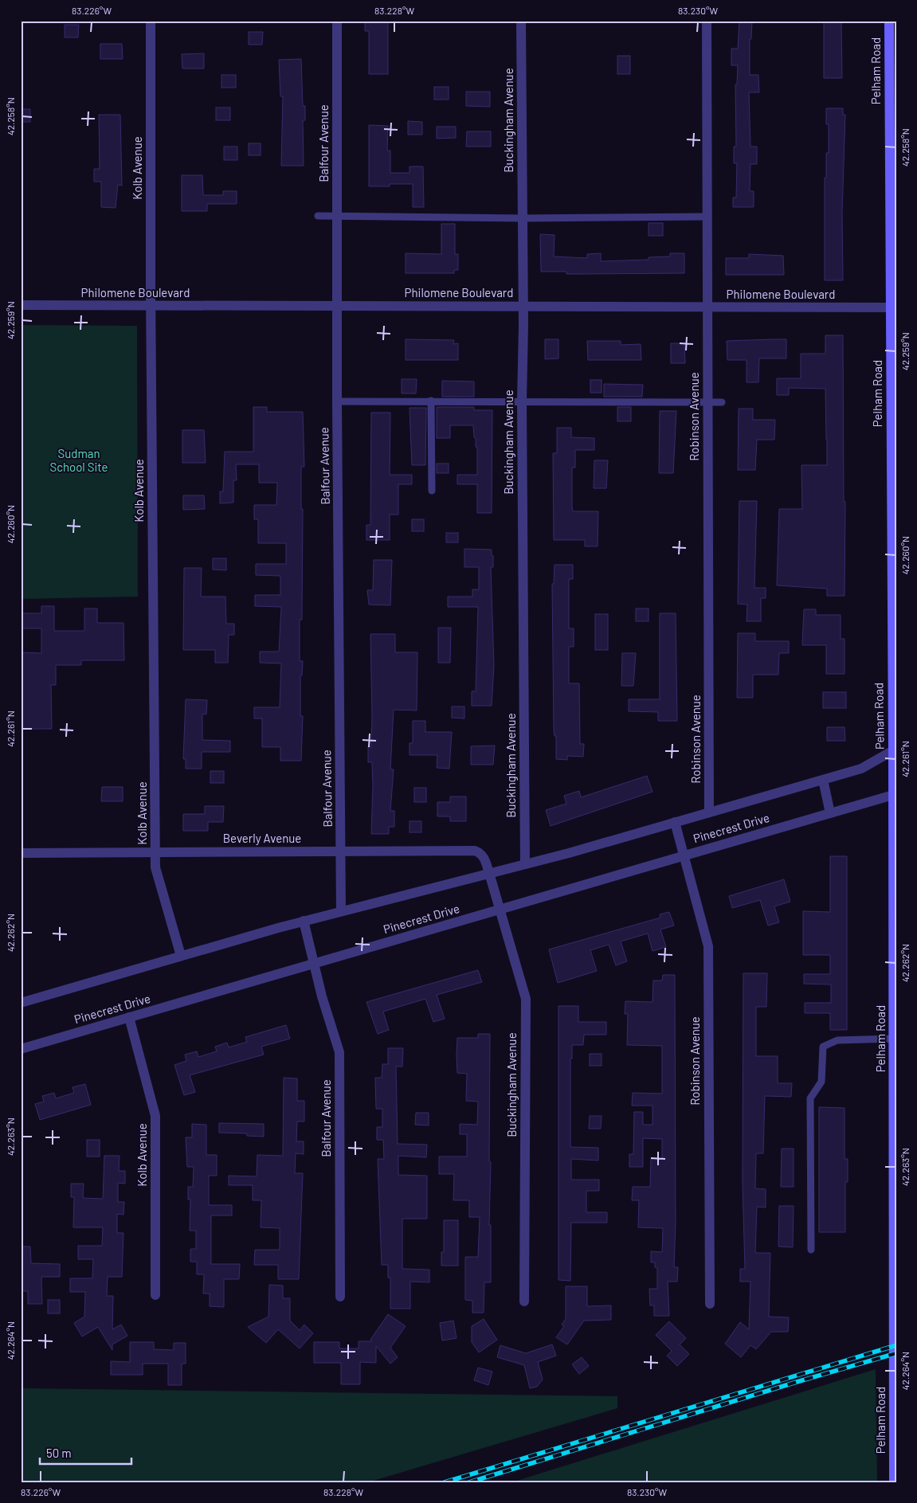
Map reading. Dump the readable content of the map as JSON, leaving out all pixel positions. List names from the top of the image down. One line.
{"streets":{"main road":["Pelham Road"],"street":["Buckingham Avenue","Balfour Avenue","Kolb Avenue","Philomene Boulevard","Robinson Avenue","Pinecrest Drive","Beverly Avenue"]},"crossings":[["Pelham Road","Philomene Boulevard"],["Pelham Road","Pinecrest Drive"],["Buckingham Avenue","Philomene Boulevard"],["Buckingham Avenue","Pinecrest Drive"],["Buckingham Avenue","Beverly Avenue"],["Balfour Avenue","Philomene Boulevard"],["Balfour Avenue","Pinecrest Drive"],["Balfour Avenue","Beverly Avenue"],["Kolb Avenue","Philomene Boulevard"],["Kolb Avenue","Pinecrest Drive"],["Kolb Avenue","Beverly Avenue"],["Philomene Boulevard","Robinson Avenue"],["Robinson Avenue","Pinecrest Drive"],["Pinecrest Drive","Beverly Avenue"]],"parks":["Sudman School Site"],"scale_bar":"50 m","coordinates":["83.226°W","83.228°W","83.230°W","42.258°N","42.259°N","42.260°N","42.261°N","42.262°N","42.263°N","42.264°N"]}
